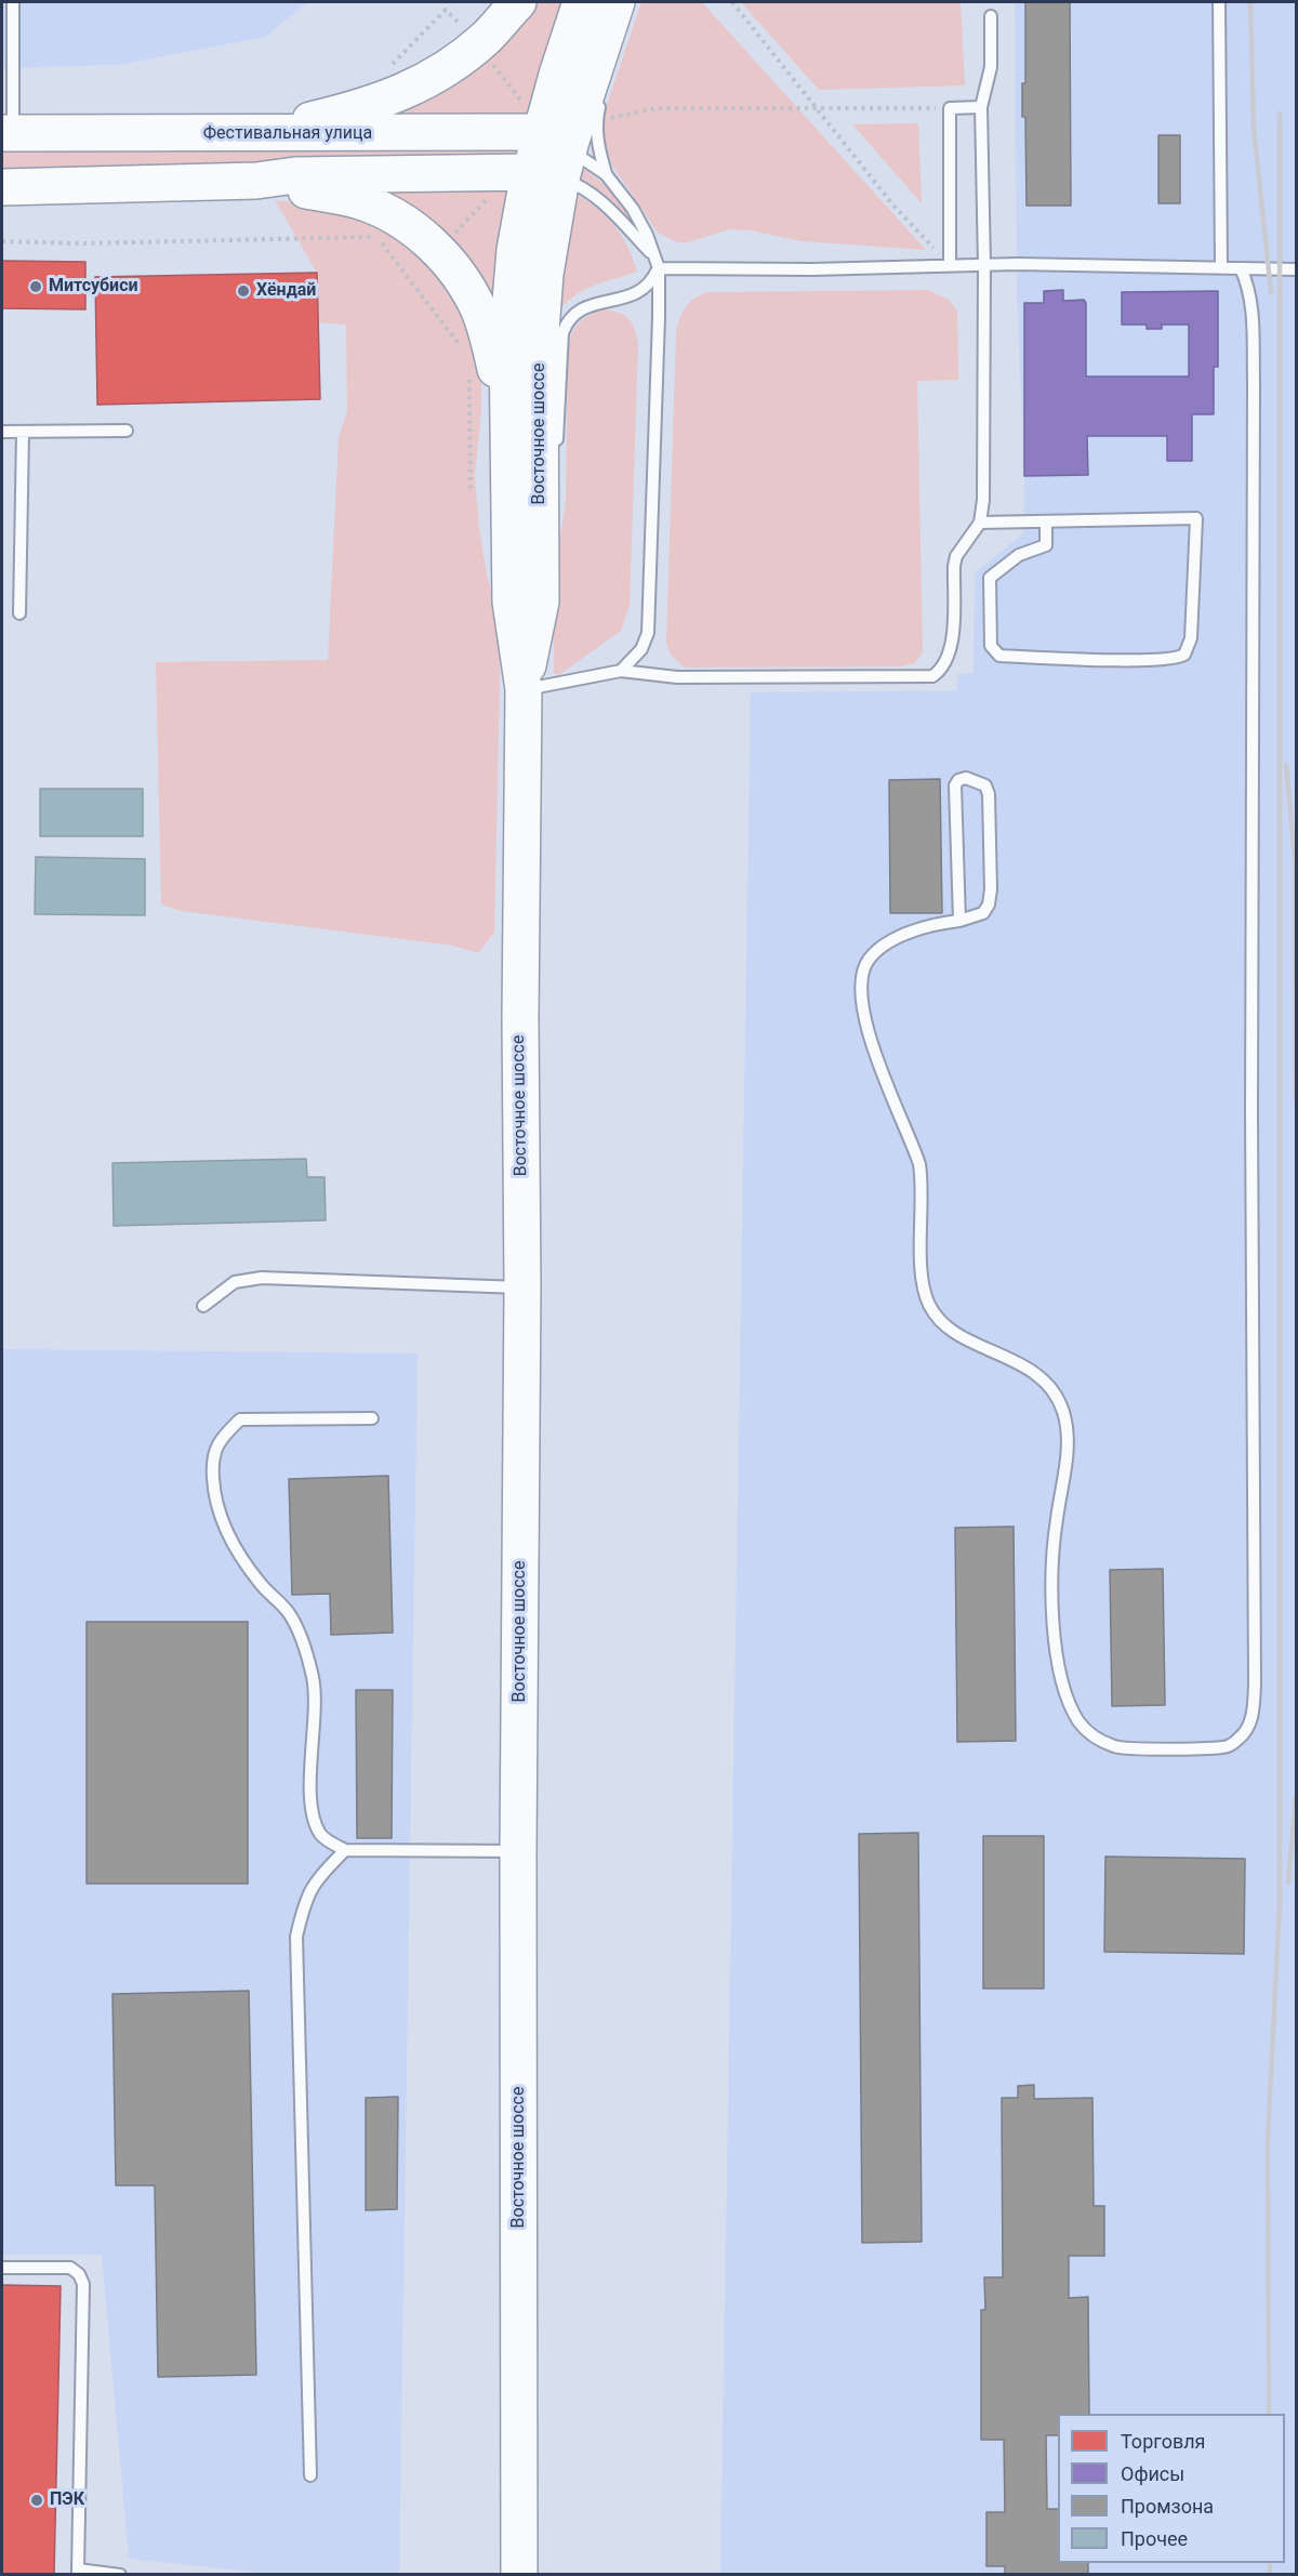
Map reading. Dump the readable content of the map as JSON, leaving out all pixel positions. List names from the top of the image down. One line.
{"streets":{"main road":["Фестивальная улица","Восточное шоссе"]},"crossings":[["Фестивальная улица","Восточное шоссе"]],"places":["Митсубиси","Хёндай","ПЭК"],"legend":["Торговля","Офисы","Промзона","Прочее"]}
